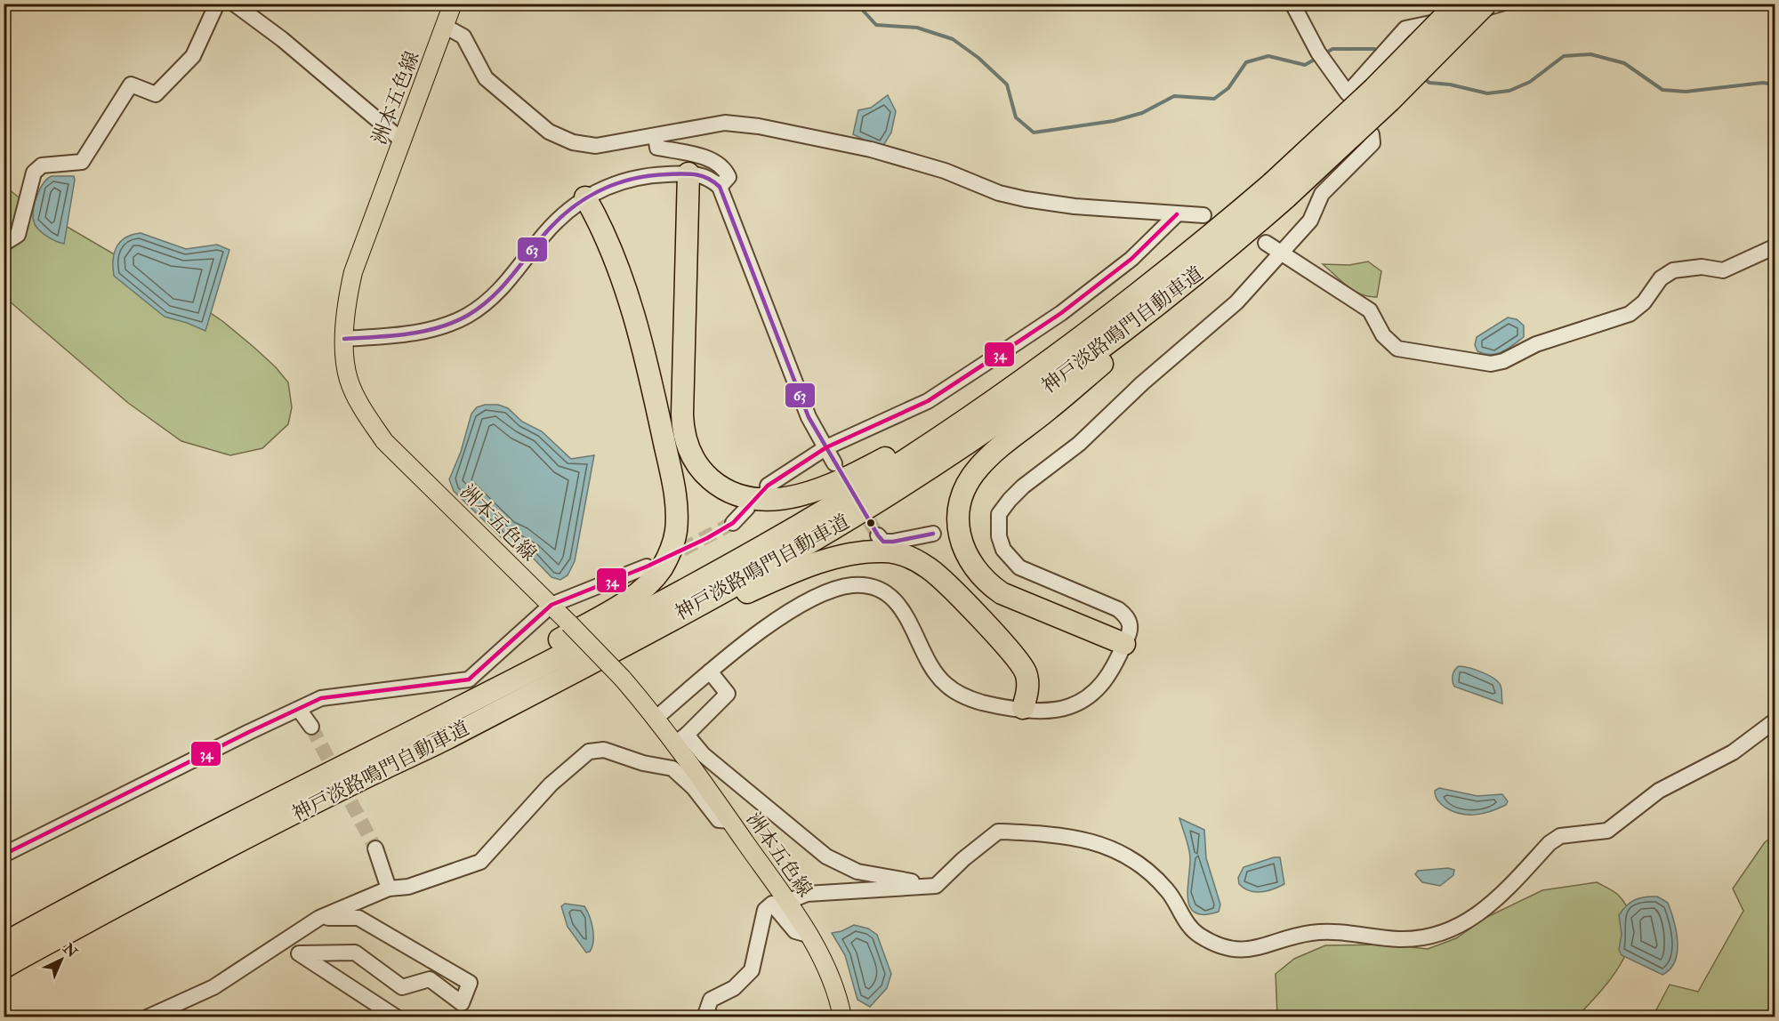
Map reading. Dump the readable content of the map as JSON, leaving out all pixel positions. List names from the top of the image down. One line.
{"streets":{"highway":["神戸淡路鳴門自動車道"],"main road":["洲本五色線"]},"lines":["transit line 63","transit line 34"],"north":"top right"}
